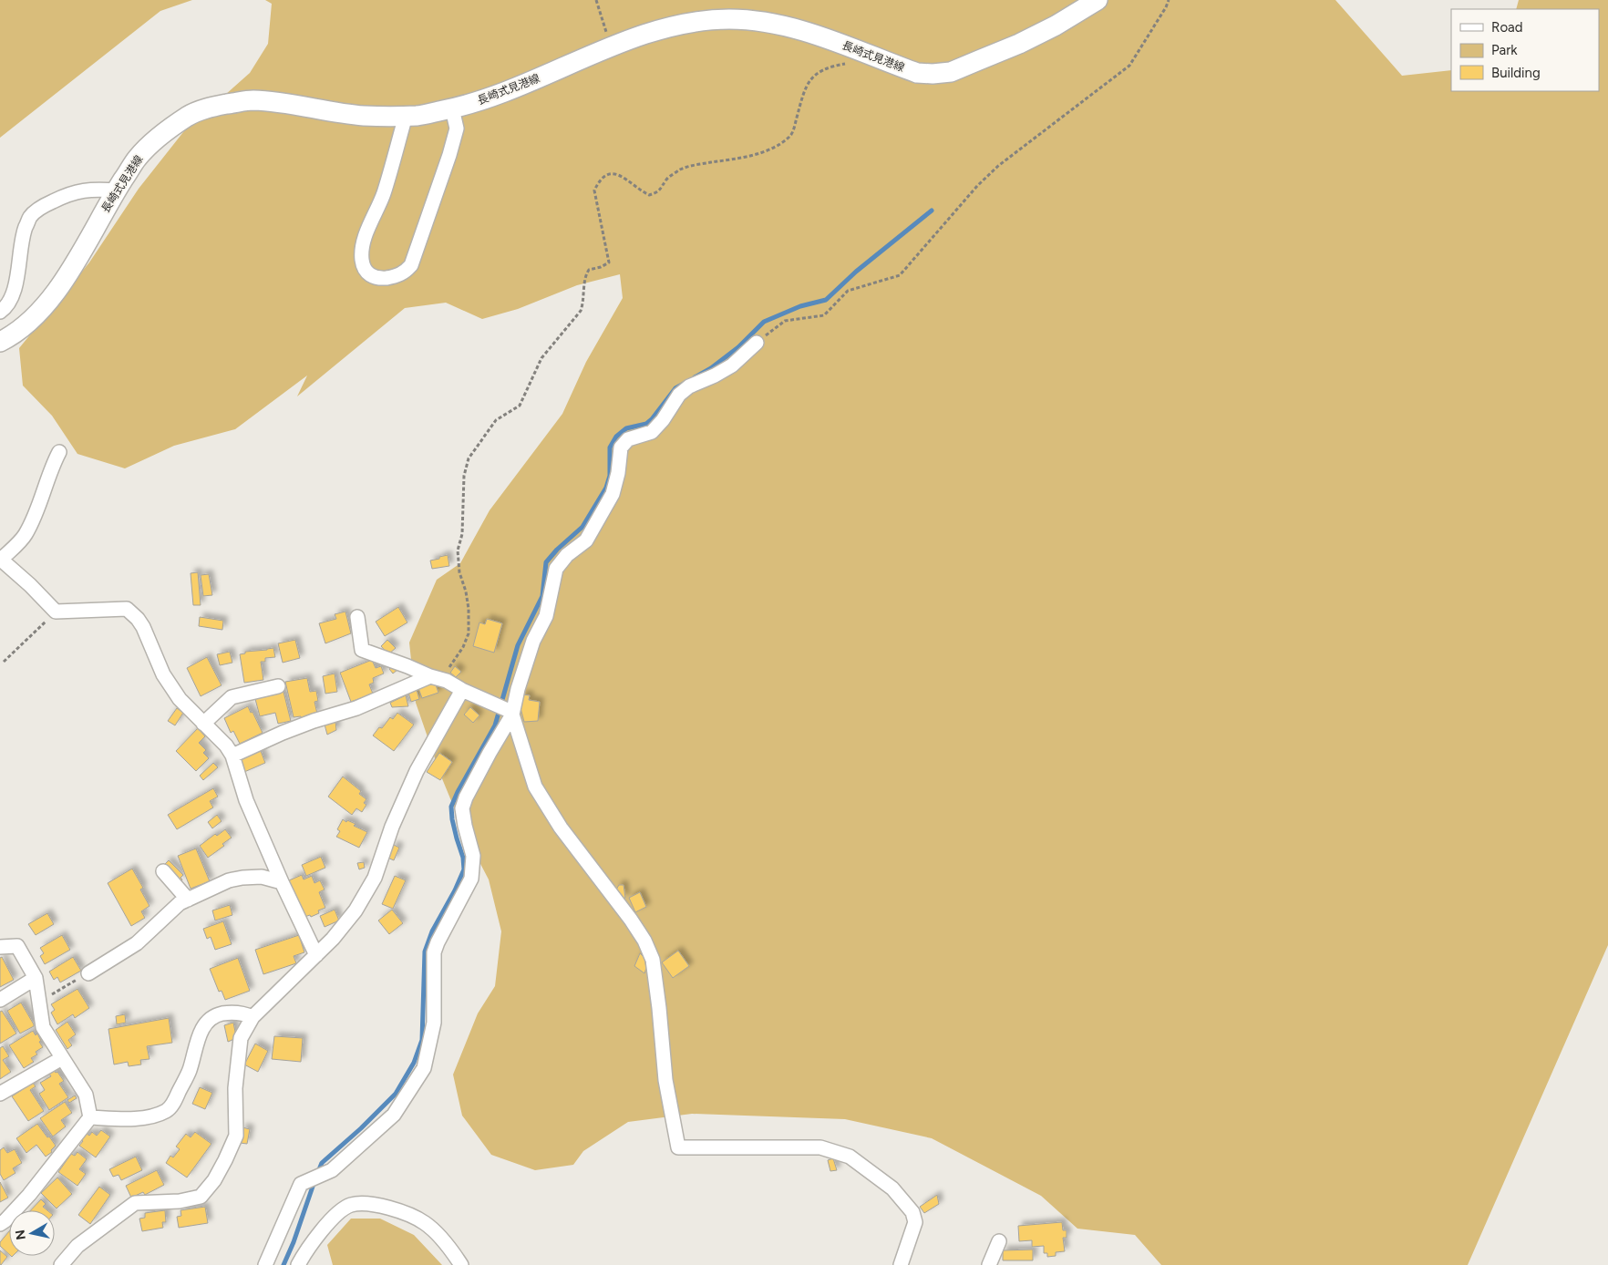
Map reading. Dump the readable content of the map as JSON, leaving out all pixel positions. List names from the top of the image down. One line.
{"streets":{"main road":["長崎式見港線"]},"legend":["Road","Park","Building"],"north":"left"}
